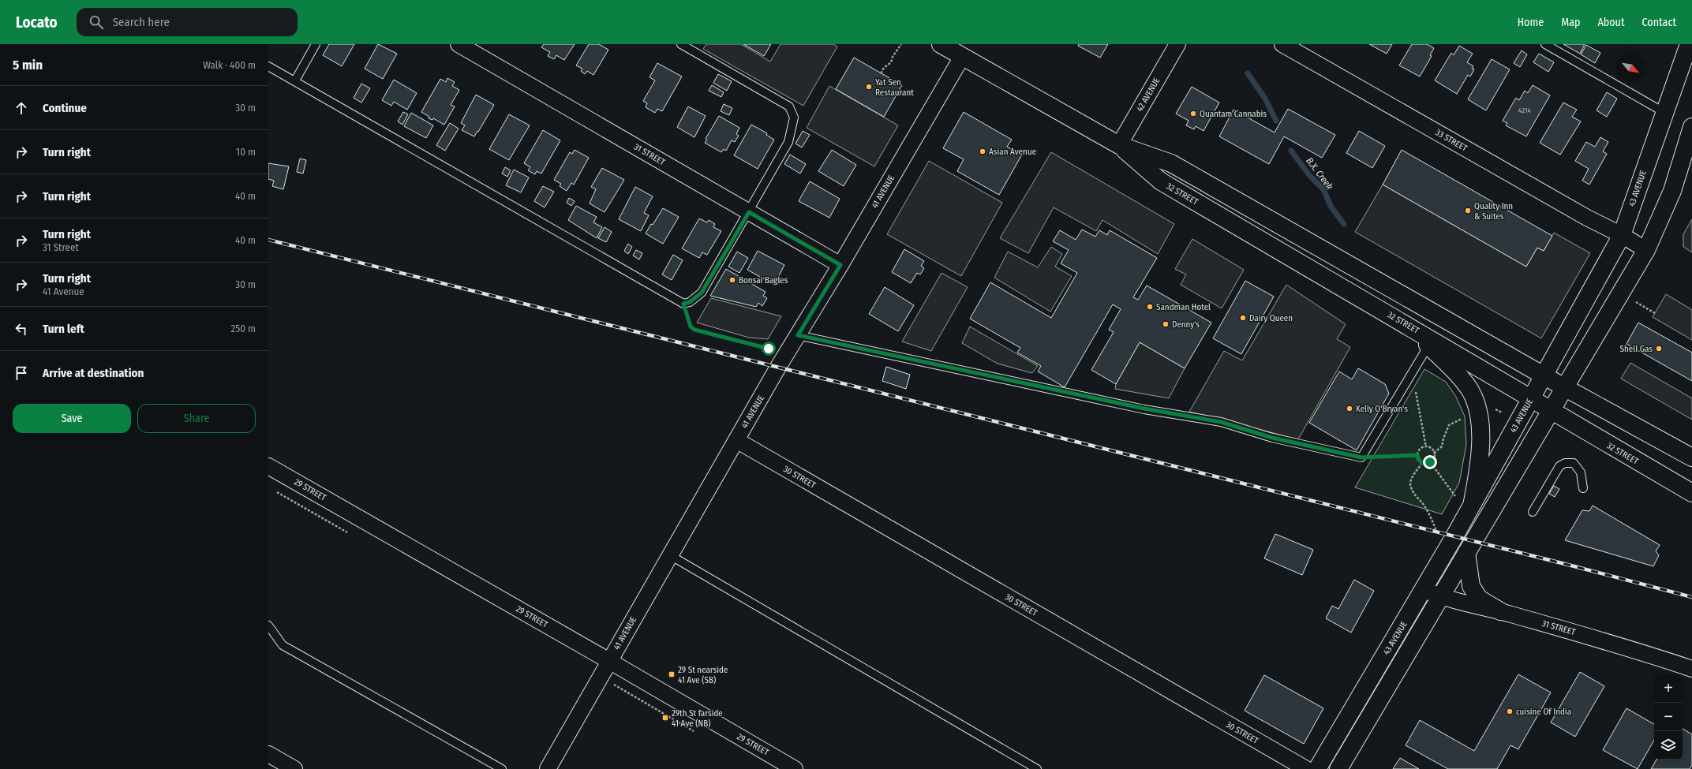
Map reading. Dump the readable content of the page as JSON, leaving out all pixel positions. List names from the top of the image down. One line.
{"streets":{"main road":["43 AVENUE","32 STREET"],"street":["42 AVENUE","33 STREET","31 STREET","41 AVENUE","30 STREET","29 STREET"]},"crossings":[["42 AVENUE","32 STREET"],["33 STREET","43 AVENUE"],["31 STREET","43 AVENUE"],["31 STREET","41 AVENUE"],["43 AVENUE","32 STREET"],["41 AVENUE","32 STREET"],["41 AVENUE","30 STREET"],["41 AVENUE","29 STREET"]],"water":["B.X. Creek"],"places":{"other":["Yat Sen Restaurant","Quantam Cannabis","Asian Avenue","Quality Inn & Suites","Bonsai Bagles","Sandman Hotel","Dairy Queen","Denny's","Shell Gas","Kelly O'Bryan's","cuisine Of India"],"transit":["29 St nearside 41 Ave (SB)","29th St farside 41 Ave (NB)"]},"house_numbers":["4214"],"north":"bottom right","page":{"header":"Locato","search":"Search here","nav":["Home","Map","About","Contact"],"heading":["5 min","Walk · 400 m"],"list":[["Continue","30 m"],["Turn right","10 m"],["Turn right","40 m"],["Turn right","31 Street","40 m"],["Turn right","41 Avenue","30 m"],["Turn left","250 m"],"Arrive at destination"],"buttons":["Save","Share"],"map_buttons":["+","−"]}}
